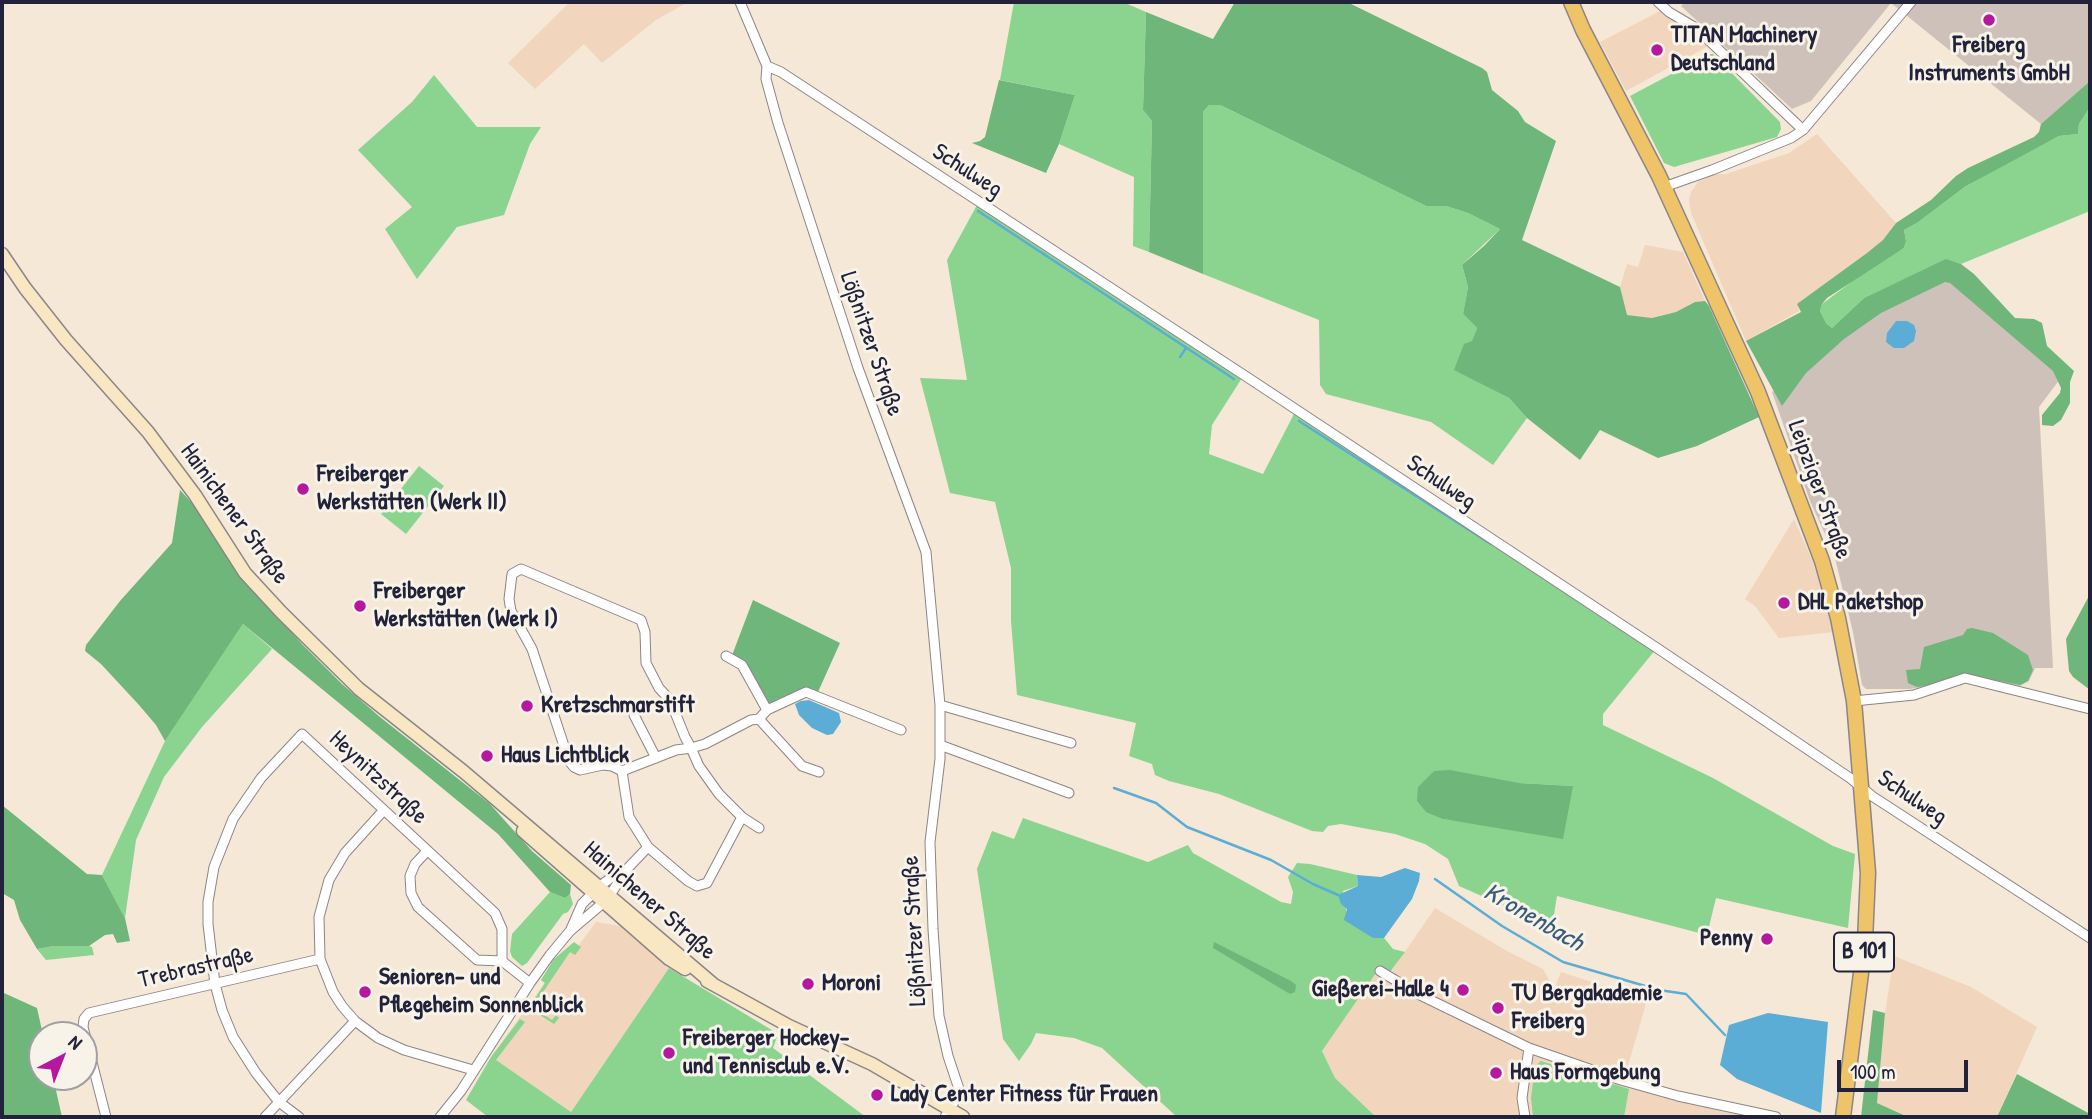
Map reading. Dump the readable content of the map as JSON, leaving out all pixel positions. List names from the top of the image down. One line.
{"streets":{"main road":["Leipziger Straße","Hainichener Straße","B 101"],"street":["Schulweg","Lößnitzer Straße","Heynitzstraße","Trebrastraße"]},"crossings":[["Schulweg","Lößnitzer Straße"],["Schulweg","Leipziger Straße"],["Lößnitzer Straße","Hainichener Straße"],["Heynitzstraße","Trebrastraße"]],"water":["Kronenbach"],"places":["Freiberg Instruments GmbH","TITAN Machinery Deutschland","Freiberger Werkstätten (Werk II)","DHL Paketshop","Freiberger Werkstätten (Werk I)","Kretzschmarstift","Haus Lichtblick","Penny","Moroni","Gießerei-Halle 4","Senioren- und Pflegeheim Sonnenblick","TU Bergakademie Freiberg","Freiberger Hockey- und Tennisclub e.V.","Haus Formgebung","Lady Center Fitness für Frauen"],"scale_bar":"100 m","north":"top right"}
